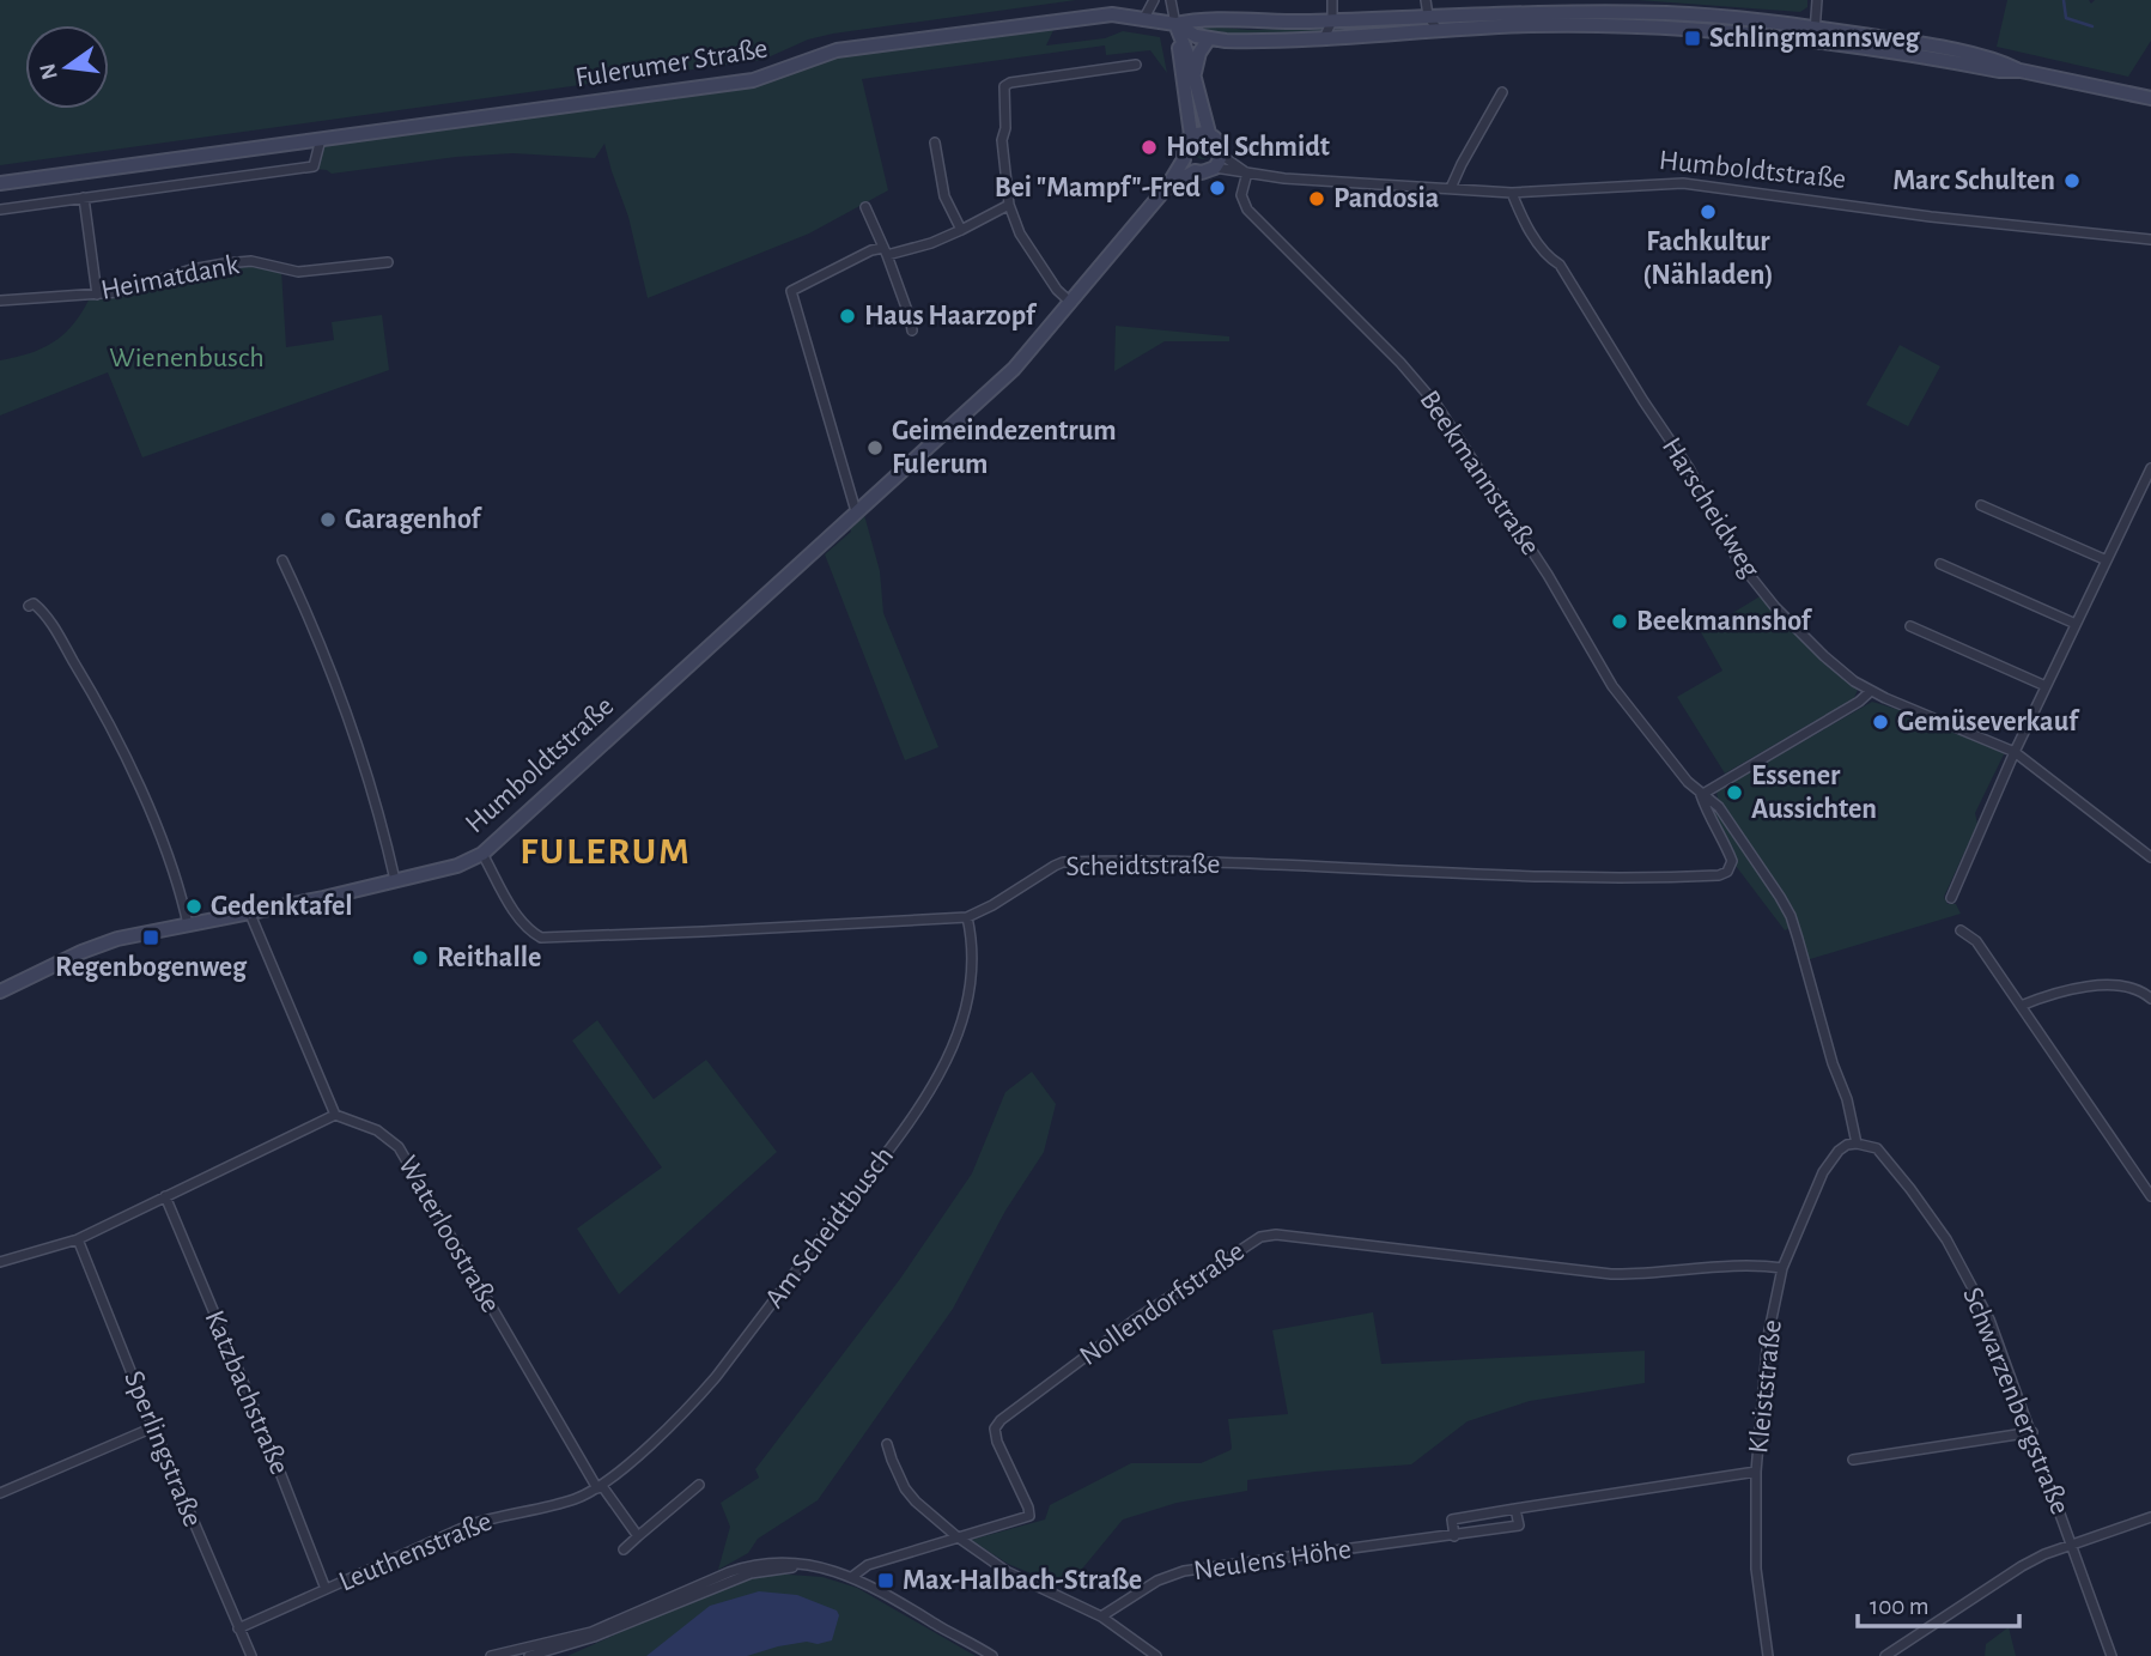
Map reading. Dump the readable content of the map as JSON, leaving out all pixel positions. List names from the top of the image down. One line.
{"streets":{"main road":["Fulerumer Straße","Humboldtstraße"],"street":["Heimatdank","Beekmannstraße","Harscheidweg","Scheidtstraße","Am Scheidtbusch","Waterloostraße","Nollendorfstraße","Kleiststraße","Katzbachstraße","Schwarzenbergstraße","Sperlingstraße","Leuthenstraße","Neulens Höhe"]},"crossings":[["Humboldtstraße","Beekmannstraße"],["Humboldtstraße","Harscheidweg"],["Humboldtstraße","Scheidtstraße"],["Beekmannstraße","Scheidtstraße"],["Beekmannstraße","Kleiststraße"],["Beekmannstraße","Schwarzenbergstraße"],["Scheidtstraße","Am Scheidtbusch"],["Am Scheidtbusch","Waterloostraße"],["Am Scheidtbusch","Leuthenstraße"],["Waterloostraße","Leuthenstraße"],["Nollendorfstraße","Kleiststraße"],["Kleiststraße","Schwarzenbergstraße"],["Katzbachstraße","Leuthenstraße"],["Sperlingstraße","Leuthenstraße"]],"districts":["FULERUM"],"parks":["Wienenbusch"],"places":{"transit":["Schlingmannsweg","Regenbogenweg","Max-Halbach-Straße"],"other":["Hotel Schmidt","Marc Schulten","Bei \"Mampf\"-Fred","Pandosia","Fachkultur (Nähladen)","Haus Haarzopf","Geimeindezentrum Fulerum","Garagenhof","Beekmannshof","Gemüseverkauf","Essener Aussichten","Gedenktafel","Reithalle"]},"scale_bar":"100 m","north":"left"}
